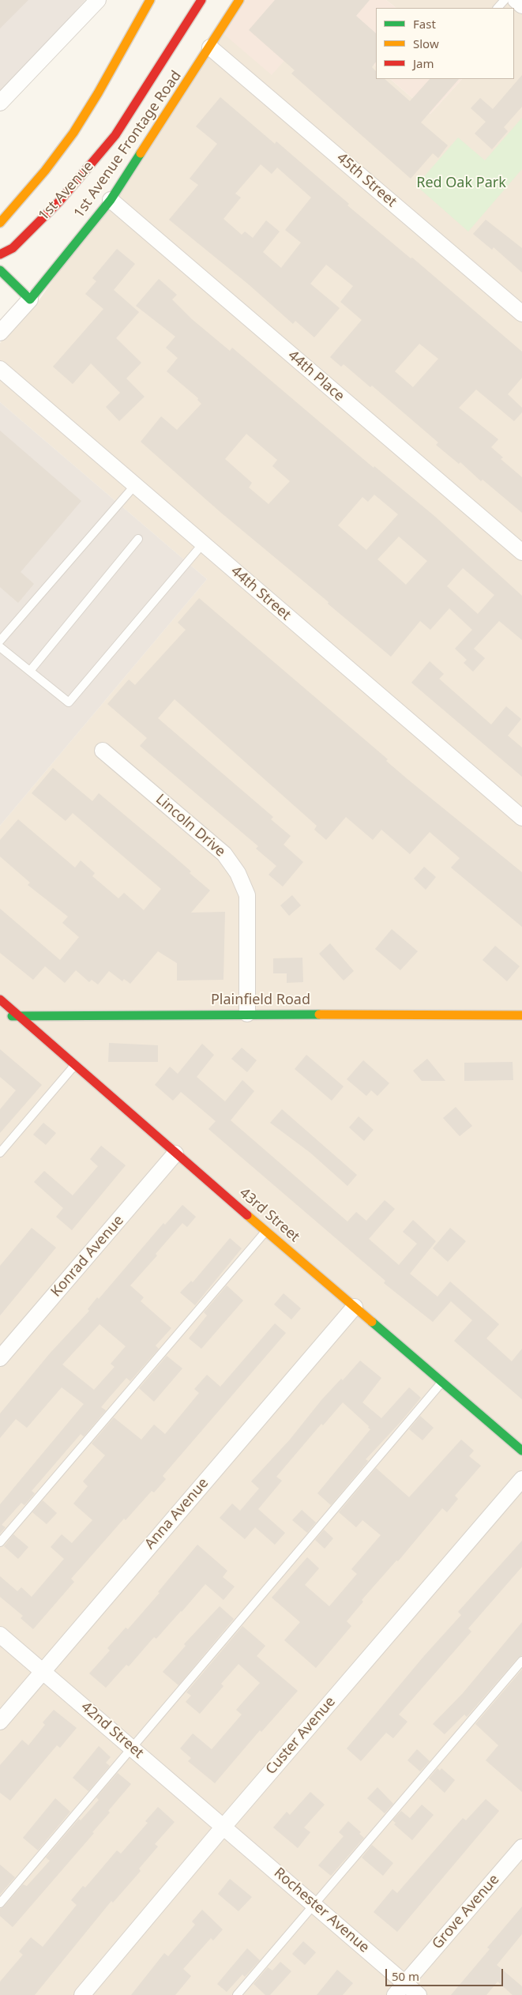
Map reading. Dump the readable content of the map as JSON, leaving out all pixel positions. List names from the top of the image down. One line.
{"streets":{"street":["1st Avenue Frontage Road","45th Street","1st Avenue","44th Place","44th Street","Lincoln Drive","Plainfield Road","43rd Street","Konrad Avenue","Anna Avenue","42nd Street","Custer Avenue","Rochester Avenue","Grove Avenue"]},"crossings":[["1st Avenue Frontage Road","45th Street"],["1st Avenue Frontage Road","44th Place"],["Lincoln Drive","Plainfield Road"],["Plainfield Road","43rd Street"],["43rd Street","Konrad Avenue"],["43rd Street","Anna Avenue"],["Anna Avenue","42nd Street"],["42nd Street","Custer Avenue"],["42nd Street","Rochester Avenue"],["Custer Avenue","Rochester Avenue"],["Rochester Avenue","Grove Avenue"]],"parks":["Red Oak Park"],"legend":["Fast","Slow","Jam"],"scale_bar":"50 m"}
